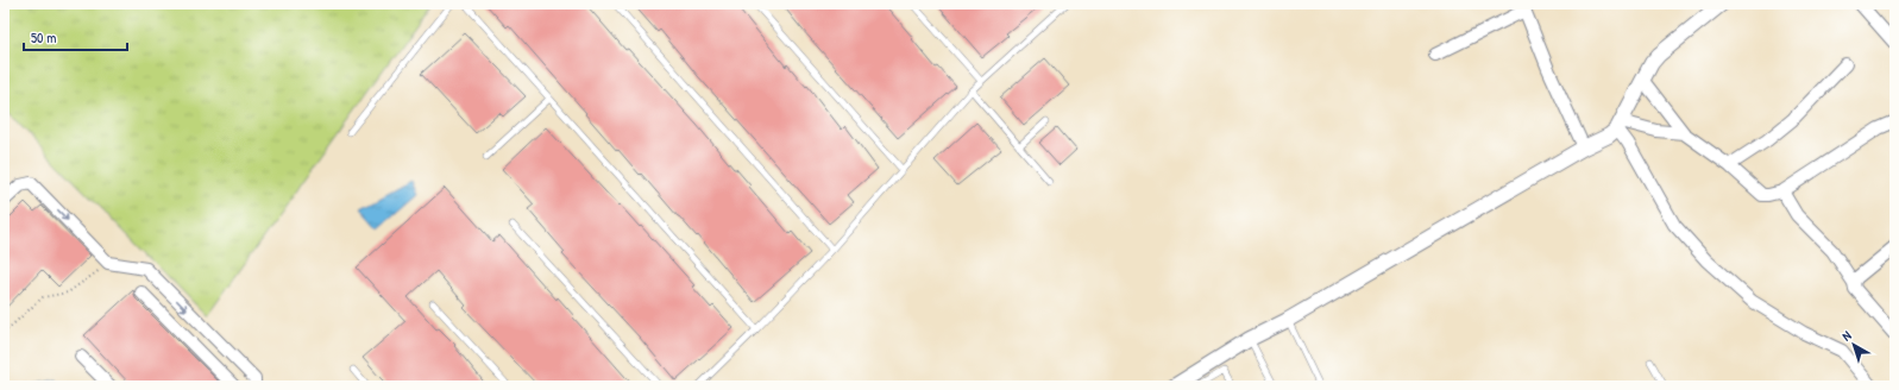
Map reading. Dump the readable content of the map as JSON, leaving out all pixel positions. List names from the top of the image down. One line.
{"scale_bar":"50 m","north":"top left"}
